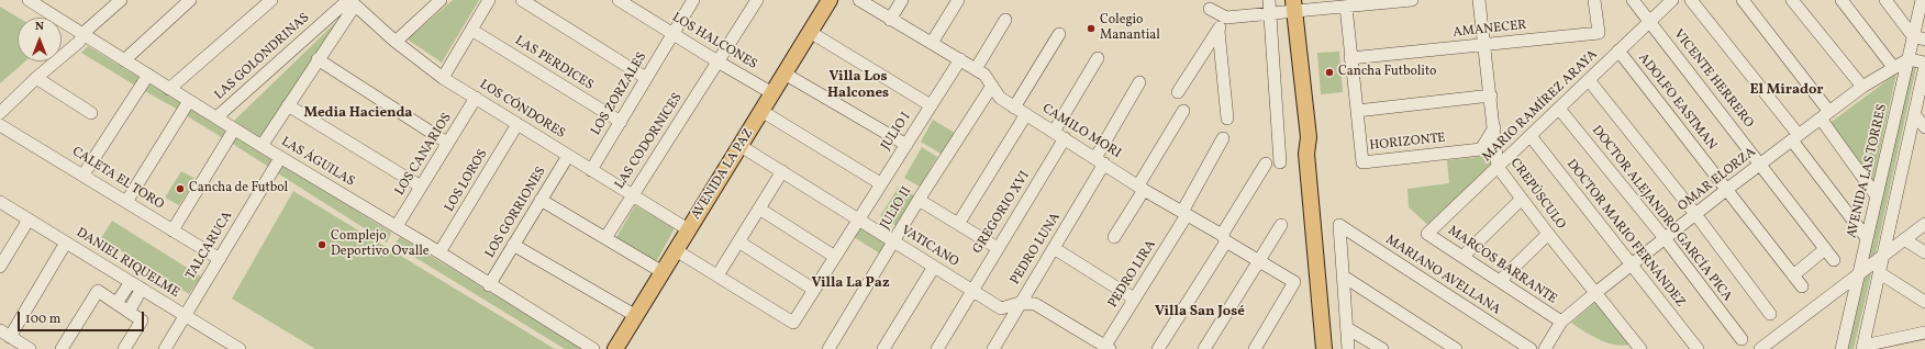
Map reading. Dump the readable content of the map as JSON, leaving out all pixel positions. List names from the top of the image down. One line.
{"streets":{"main road":["AVENIDA LA PAZ"],"street":["AMANECER","LOS HALCONES","LAS GOLONDRINAS","LAS PERDICES","VICENTE HERRERO","LOS ZORZALES","ADOLFO EASTMAN","MARIO RAMÍREZ ARAYA","LOS CÓNDORES","JULIO I","CAMILO MORI","LAS CODORNICES","HORIZONTE","LOS CANARIOS","LAS ÁGUILAS","AVENIDA LAS TORRES","CALETA EL TORO","OMAR ELORZA","LOS LOROS","CREPÚSCULO","JULIO II","LOS GORRIONES","GREGORIO XVI","DOCTOR ALEJANDRO GARCÍA PICA","DOCTOR MARIO FERNÁNDEZ","TALCARUCA","VATICANO","PEDRO LUNA","DANIEL RIQUELME","MARCOS BARRANTE","PEDRO LIRA","MARIANO AVELLANA"]},"crossings":[["AMANECER","HORIZONTE"],["AMANECER","CREPÚSCULO"],["LOS HALCONES","LOS ZORZALES"],["LOS HALCONES","LAS CODORNICES"],["LOS HALCONES","AVENIDA LA PAZ"],["LAS GOLONDRINAS","LOS CÓNDORES"],["LAS GOLONDRINAS","LAS ÁGUILAS"],["LAS PERDICES","LOS ZORZALES"],["VICENTE HERRERO","MARIO RAMÍREZ ARAYA"],["VICENTE HERRERO","OMAR ELORZA"],["LOS ZORZALES","LOS CÓNDORES"],["ADOLFO EASTMAN","MARIO RAMÍREZ ARAYA"],["ADOLFO EASTMAN","OMAR ELORZA"],["MARIO RAMÍREZ ARAYA","CREPÚSCULO"],["MARIO RAMÍREZ ARAYA","DOCTOR ALEJANDRO GARCÍA PICA"],["MARIO RAMÍREZ ARAYA","DOCTOR MARIO FERNÁNDEZ"],["MARIO RAMÍREZ ARAYA","MARCOS BARRANTE"],["LOS CÓNDORES","LAS CODORNICES"],["LOS CÓNDORES","LOS CANARIOS"],["LOS CÓNDORES","AVENIDA LA PAZ"],["LOS CÓNDORES","LOS LOROS"],["LOS CÓNDORES","LOS GORRIONES"],["JULIO I","CAMILO MORI"],["JULIO I","VATICANO"],["CAMILO MORI","JULIO II"],["CAMILO MORI","GREGORIO XVI"],["CAMILO MORI","PEDRO LUNA"],["CAMILO MORI","PEDRO LIRA"],["HORIZONTE","CREPÚSCULO"],["LOS CANARIOS","LAS ÁGUILAS"],["LAS ÁGUILAS","LOS LOROS"],["LAS ÁGUILAS","LOS GORRIONES"],["LAS ÁGUILAS","TALCARUCA"],["AVENIDA LAS TORRES","OMAR ELORZA"],["AVENIDA LA PAZ","VATICANO"],["CALETA EL TORO","TALCARUCA"],["OMAR ELORZA","CREPÚSCULO"],["OMAR ELORZA","DOCTOR ALEJANDRO GARCÍA PICA"],["OMAR ELORZA","DOCTOR MARIO FERNÁNDEZ"],["OMAR ELORZA","MARCOS BARRANTE"],["JULIO II","VATICANO"],["GREGORIO XVI","VATICANO"],["TALCARUCA","DANIEL RIQUELME"],["VATICANO","PEDRO LUNA"],["VATICANO","PEDRO LIRA"]],"districts":["Villa Los Halcones","El Mirador","Media Hacienda","Villa La Paz","Villa San José"],"places":["Colegio Manantial","Cancha Futbolito","Cancha de Futbol","Complejo Deportivo Ovalle"],"scale_bar":"100 m","north":"top"}
